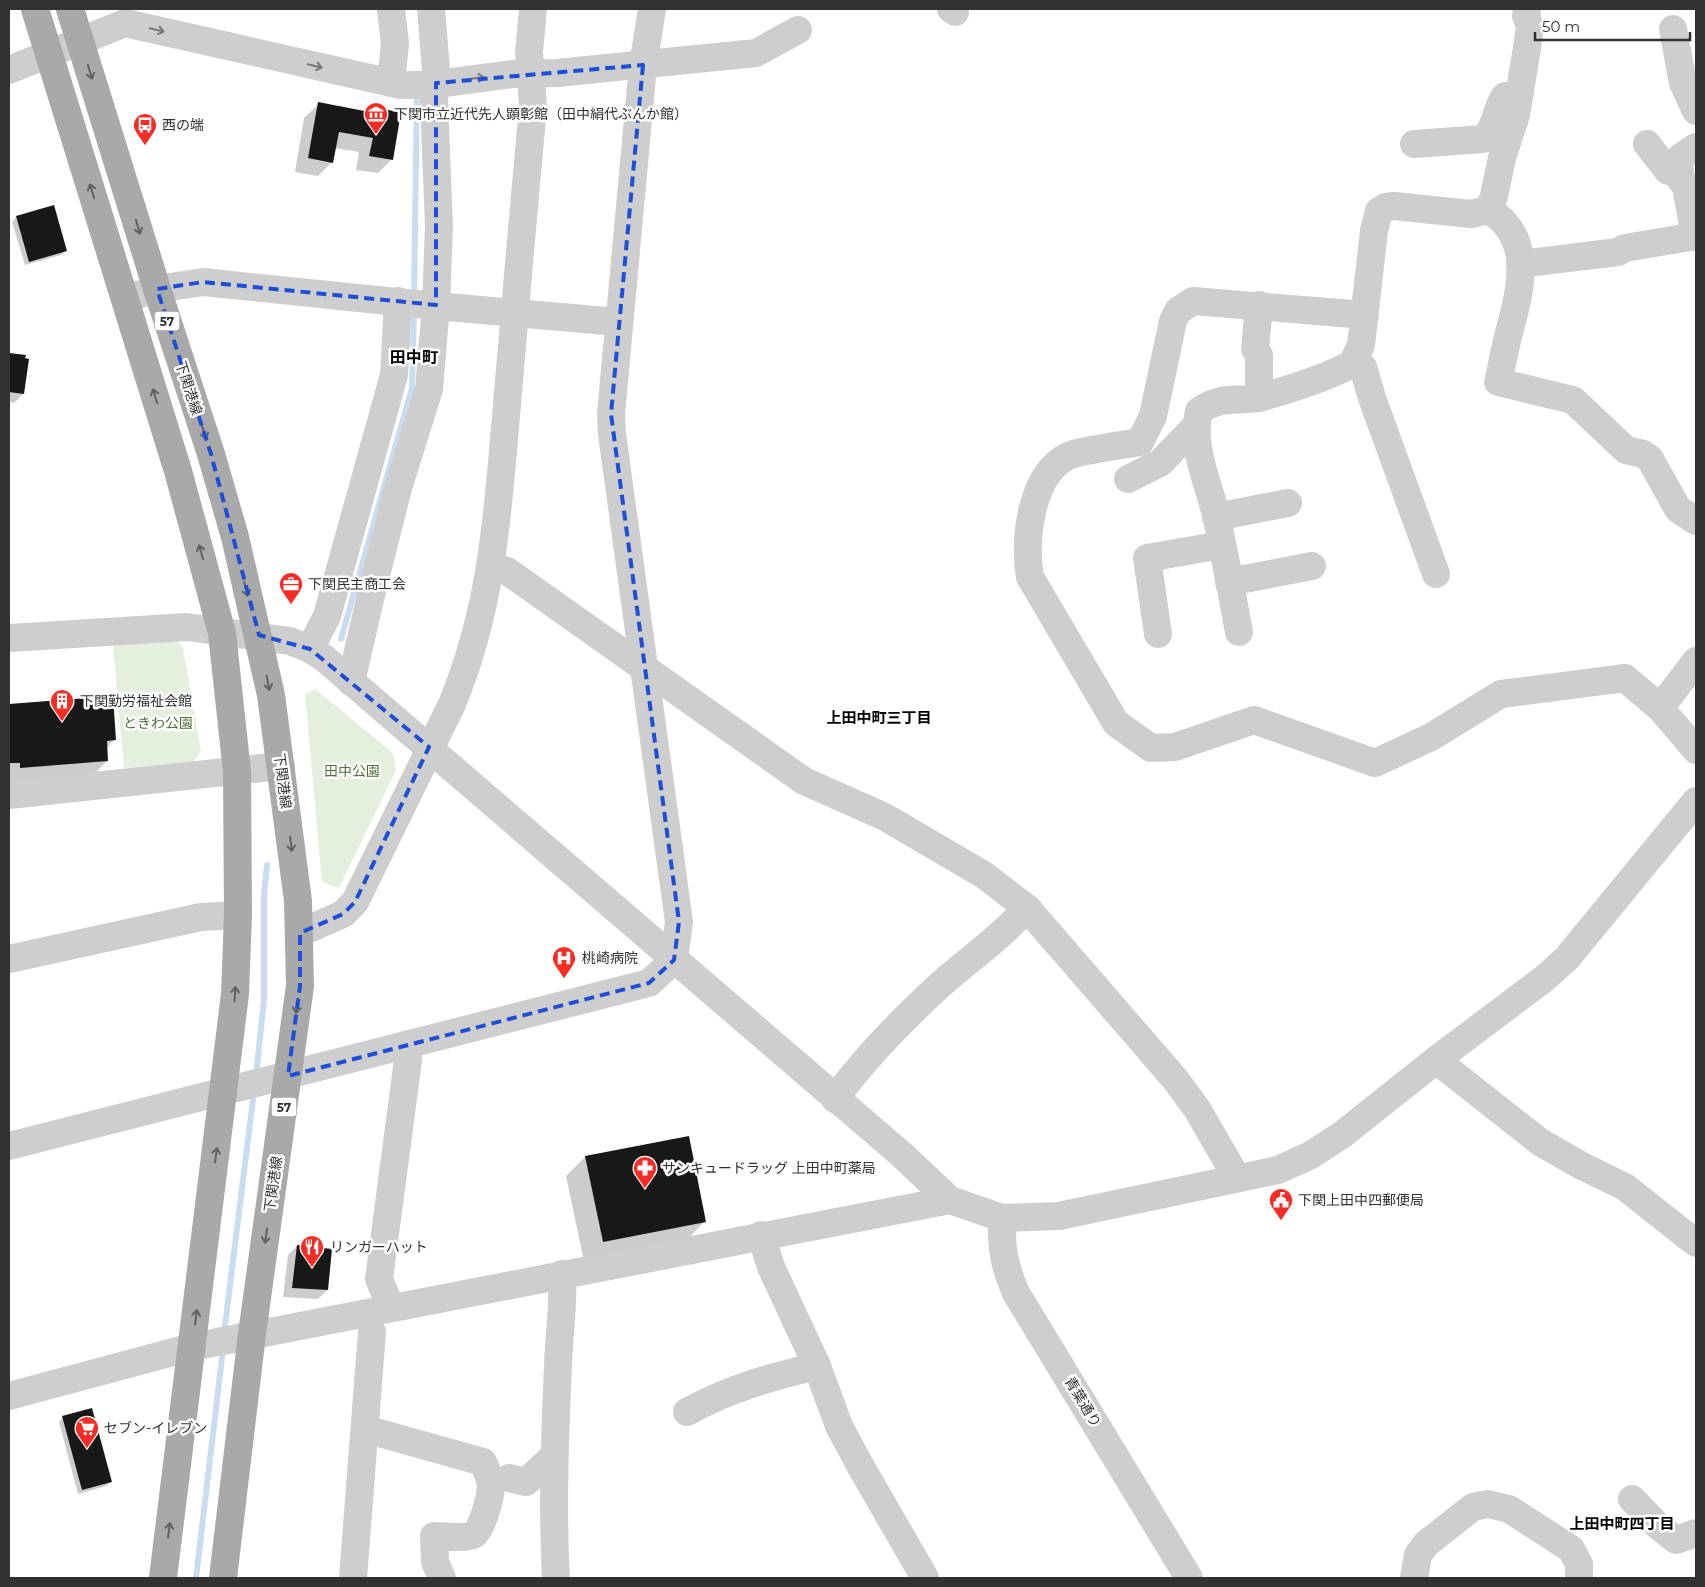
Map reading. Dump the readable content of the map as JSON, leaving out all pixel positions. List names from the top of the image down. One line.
{"streets":{"main road":["57","下関港線"],"street":["青葉通り"]},"districts":["田中町","上田中町三丁目","上田中町四丁目"],"parks":["ときわ公園","田中公園"],"places":{"museum":["下関市立近代先人顕彰館（田中絹代ぶんか館）"],"bus stop":["西の端"],"office":["下関民主商工会"],"building":["下関勤労福祉会館"],"hospital":["桃崎病院"],"pharmacy":["サンキュードラッグ 上田中町薬局"],"public building":["下関上田中四郵便局"],"restaurant":["リンガーハット"],"supermarket":["セブン-イレブン"]},"scale_bar":"50 m"}
